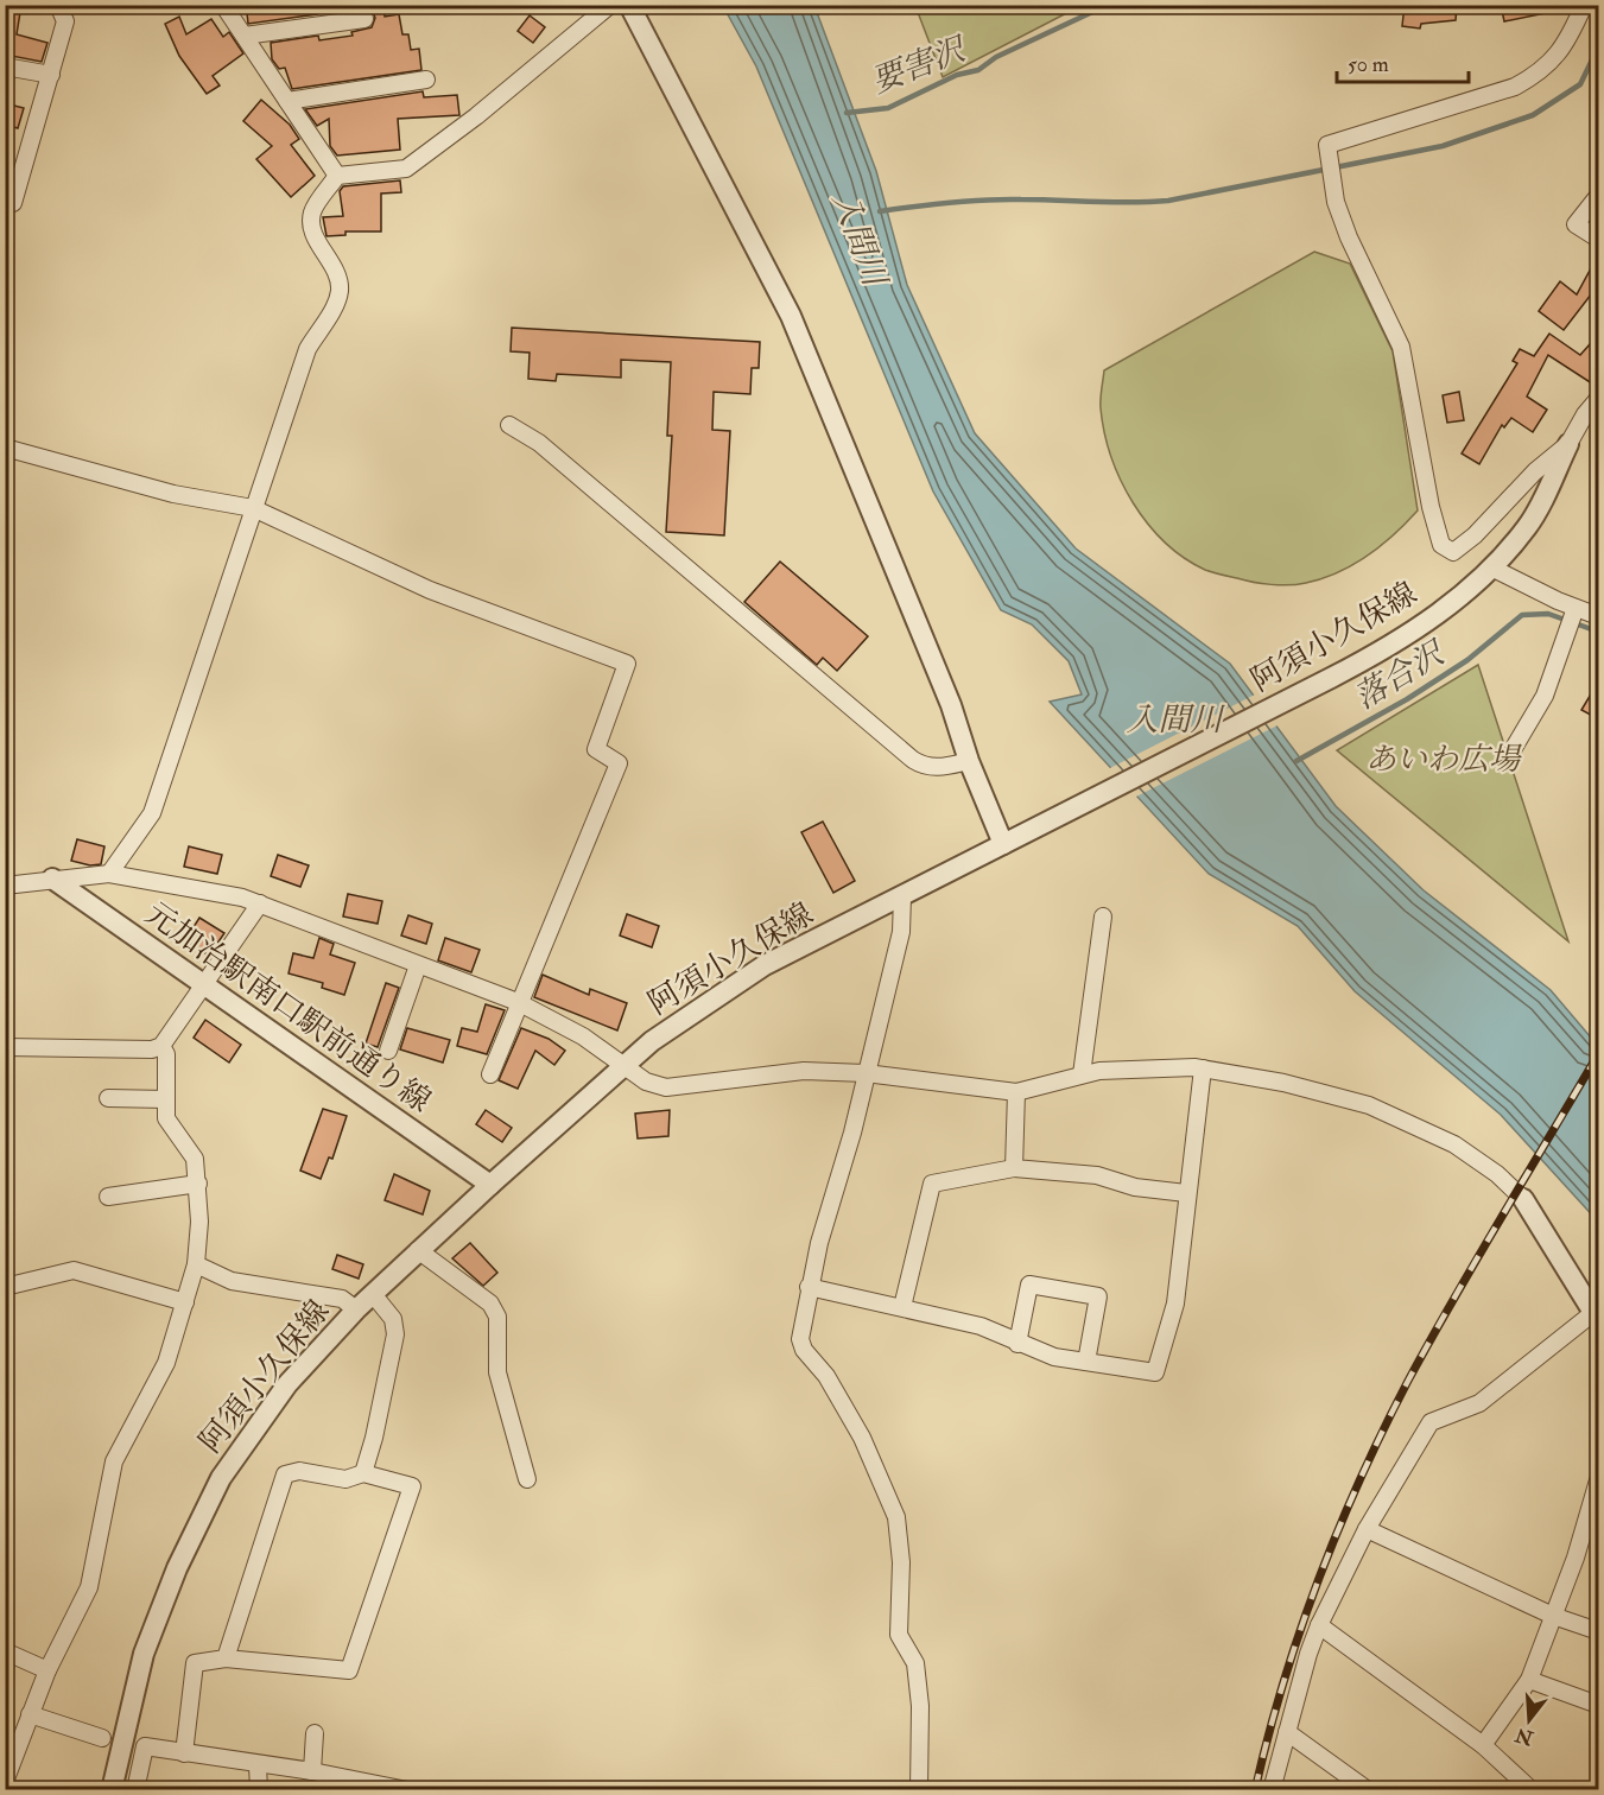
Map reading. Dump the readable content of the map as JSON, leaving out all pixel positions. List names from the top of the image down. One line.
{"streets":{"street":["阿須小久保線","元加治駅南口駅前通り線"]},"crossings":[["阿須小久保線","元加治駅南口駅前通り線"]],"water":["要害沢","入間川","落合沢"],"parks":["あいわ広場"],"scale_bar":"50 m","north":"bottom"}
